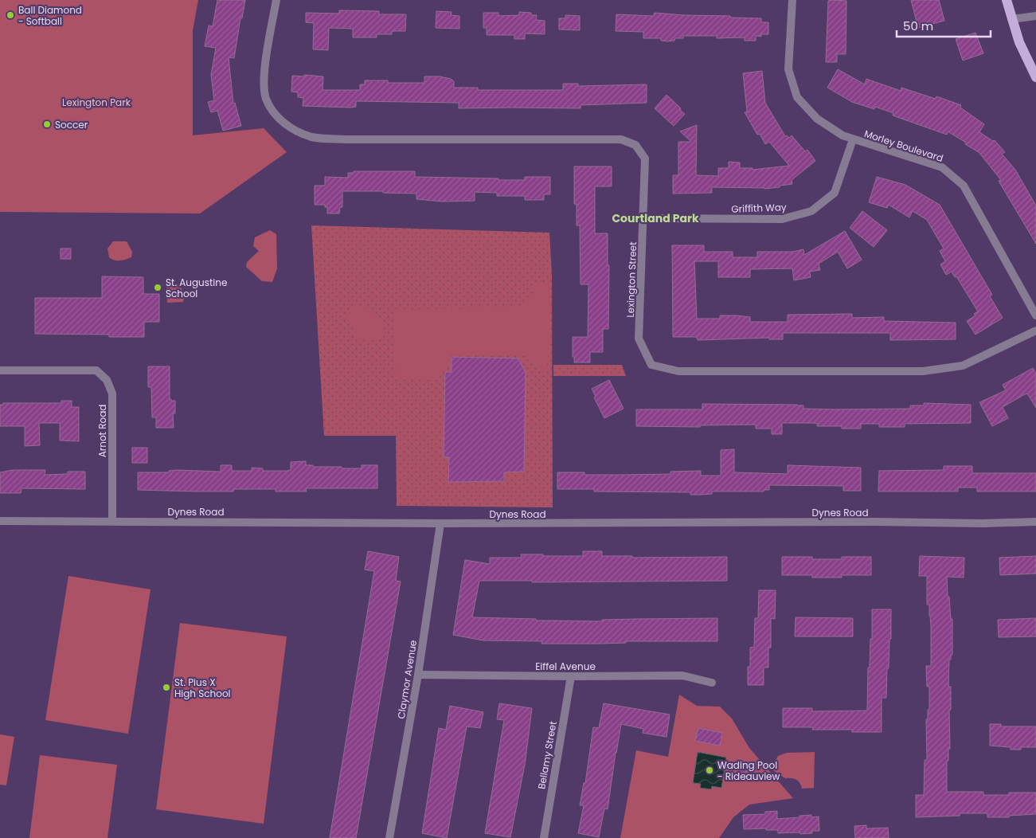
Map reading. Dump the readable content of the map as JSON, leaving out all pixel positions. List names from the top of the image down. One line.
{"streets":{"street":["Morley Boulevard","Griffith Way","Lexington Street","Arnot Road","Dynes Road","Eiffel Avenue","Claymor Avenue","Bellamy Street"]},"crossings":[["Morley Boulevard","Griffith Way"],["Griffith Way","Lexington Street"],["Arnot Road","Dynes Road"],["Dynes Road","Claymor Avenue"],["Eiffel Avenue","Claymor Avenue"],["Eiffel Avenue","Bellamy Street"]],"districts":["Courtland Park"],"parks":["Lexington Park"],"places":["Ball Diamond - Softball","Soccer","St. Augustine School","St. Pius X High School","Wading Pool - Rideauview"],"scale_bar":"50 m"}
